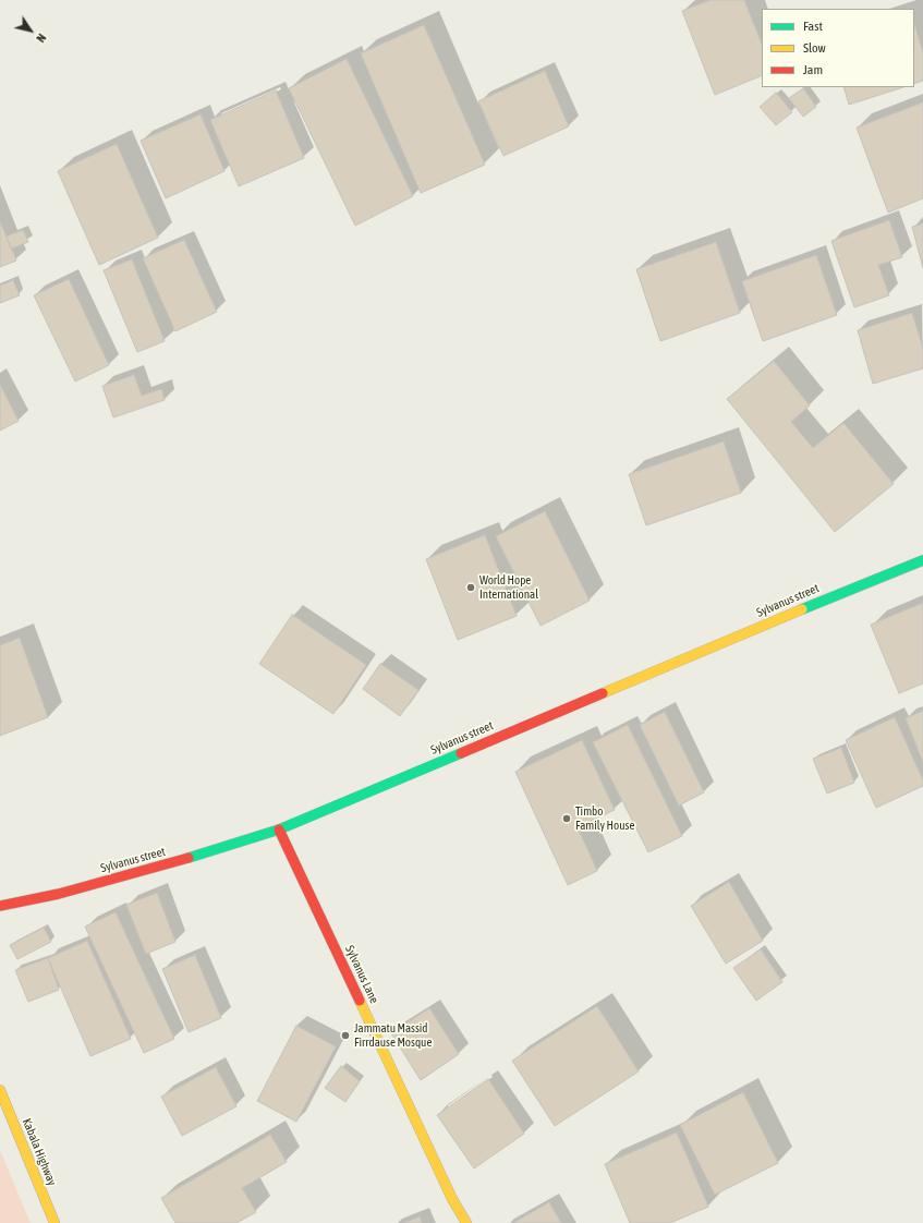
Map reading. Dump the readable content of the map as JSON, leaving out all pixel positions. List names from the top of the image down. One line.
{"streets":{"street":["Sylvanus street","Sylvanus Lane","Kabala Highway"]},"crossings":[["Sylvanus street","Sylvanus Lane"]],"places":["World Hope International","Timbo Family House","Jammatu Massid Firrdause Mosque"],"legend":["Fast","Slow","Jam"],"north":"bottom right"}
